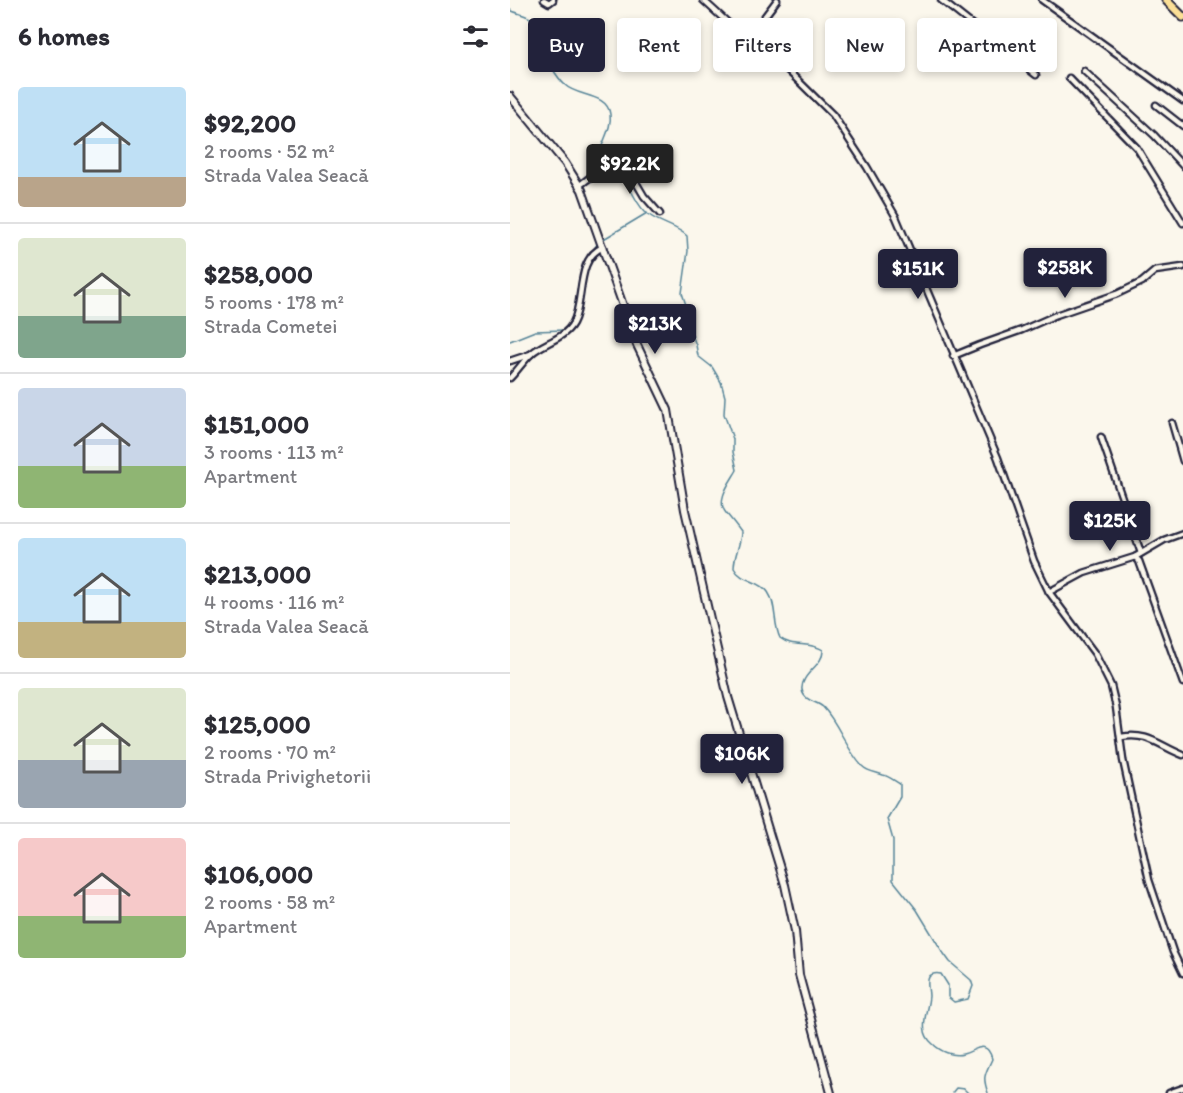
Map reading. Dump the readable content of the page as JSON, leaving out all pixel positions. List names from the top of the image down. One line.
{"page":{"heading":"6 homes","chip":["Buy","Rent","Filters","New","Apartment"],"list":[{"name":"$92,200","note":"2 rooms · 52 m² · Strada Valea Seacă"},{"name":"$258,000","note":"5 rooms · 178 m² · Strada Cometei"},{"name":"$151,000","note":"3 rooms · 113 m² · Apartment"},{"name":"$213,000","note":"4 rooms · 116 m² · Strada Valea Seacă"},{"name":"$125,000","note":"2 rooms · 70 m² · Strada Privighetorii"},{"name":"$106,000","note":"2 rooms · 58 m² · Apartment"}],"price":["$92.2K","$258K","$151K","$213K","$125K","$106K"]}}
